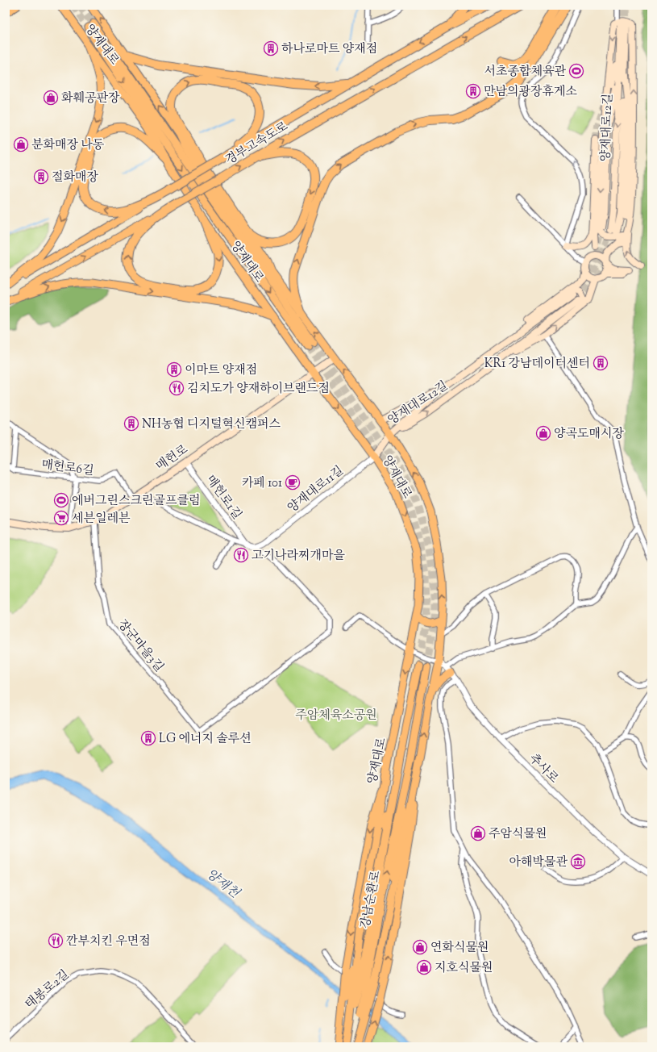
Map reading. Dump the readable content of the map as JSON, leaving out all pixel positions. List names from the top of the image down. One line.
{"streets":{"highway":["경부고속도로"],"main road":["양재대로","양재대로12길","매헌로","양재대로11길","강남순환로"],"street":["매헌로6길","매헌로1길","장군마을3길","추사로","태봉로2길"]},"crossings":[["양재대로","양재대로12길"],["양재대로","매헌로"],["양재대로","양재대로11길"],["양재대로","추사로"],["양재대로","강남순환로"],["양재대로12길","양재대로11길"],["매헌로","매헌로6길"],["매헌로","매헌로1길"],["매헌로","장군마을3길"],["양재대로11길","장군마을3길"]],"water":["양재천"],"parks":["주암체육소공원"],"places":{"building":["하나로마트 양재점","만남의광장휴게소","절화매장","KR1 강남데이터센터","이마트 양재점","NH농협 디지털혁신캠퍼스","LG 에너지 솔루션"],"sports":["서초종합체육관","에버그린스크린골프클럼"],"shop":["화훼공판장","분화매장 나동","양곡도매시장","주암식물원","연화식물원","지호식물원"],"restaurant":["김치도가 양재하이브랜드점","고기나라찌개마을","깐부치킨 우면점"],"cafe":["카페 101"],"supermarket":["세븐일레븐"],"museum":["아해박물관"]}}
